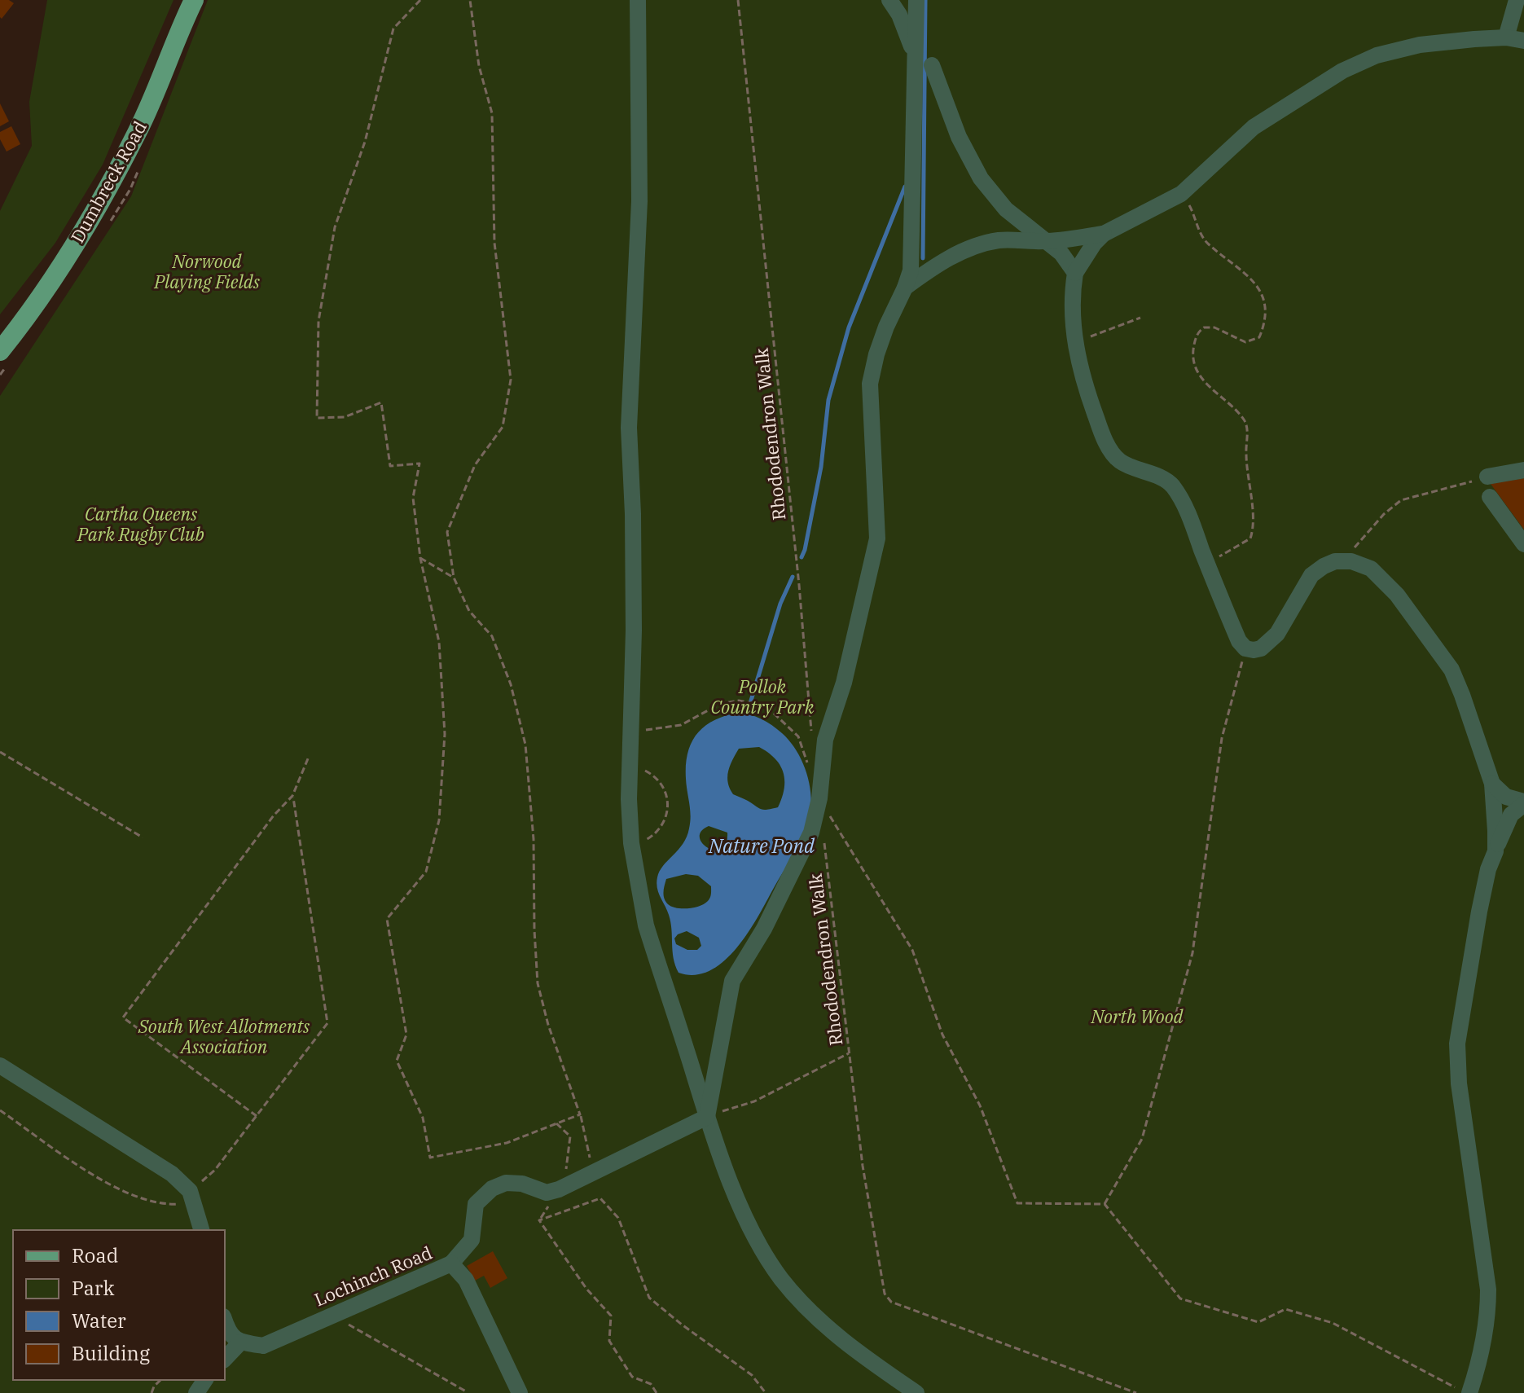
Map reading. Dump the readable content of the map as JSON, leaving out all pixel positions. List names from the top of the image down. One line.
{"streets":{"main road":["Dumbreck Road"],"street":["Lochinch Road"],"path":["Rhododendron Walk"]},"water":["Nature Pond"],"parks":["Norwood Playing Fields","Cartha Queens Park Rugby Club","Pollok Country Park","North Wood","South West Allotments Association"],"legend":["Road","Park","Water","Building"]}
